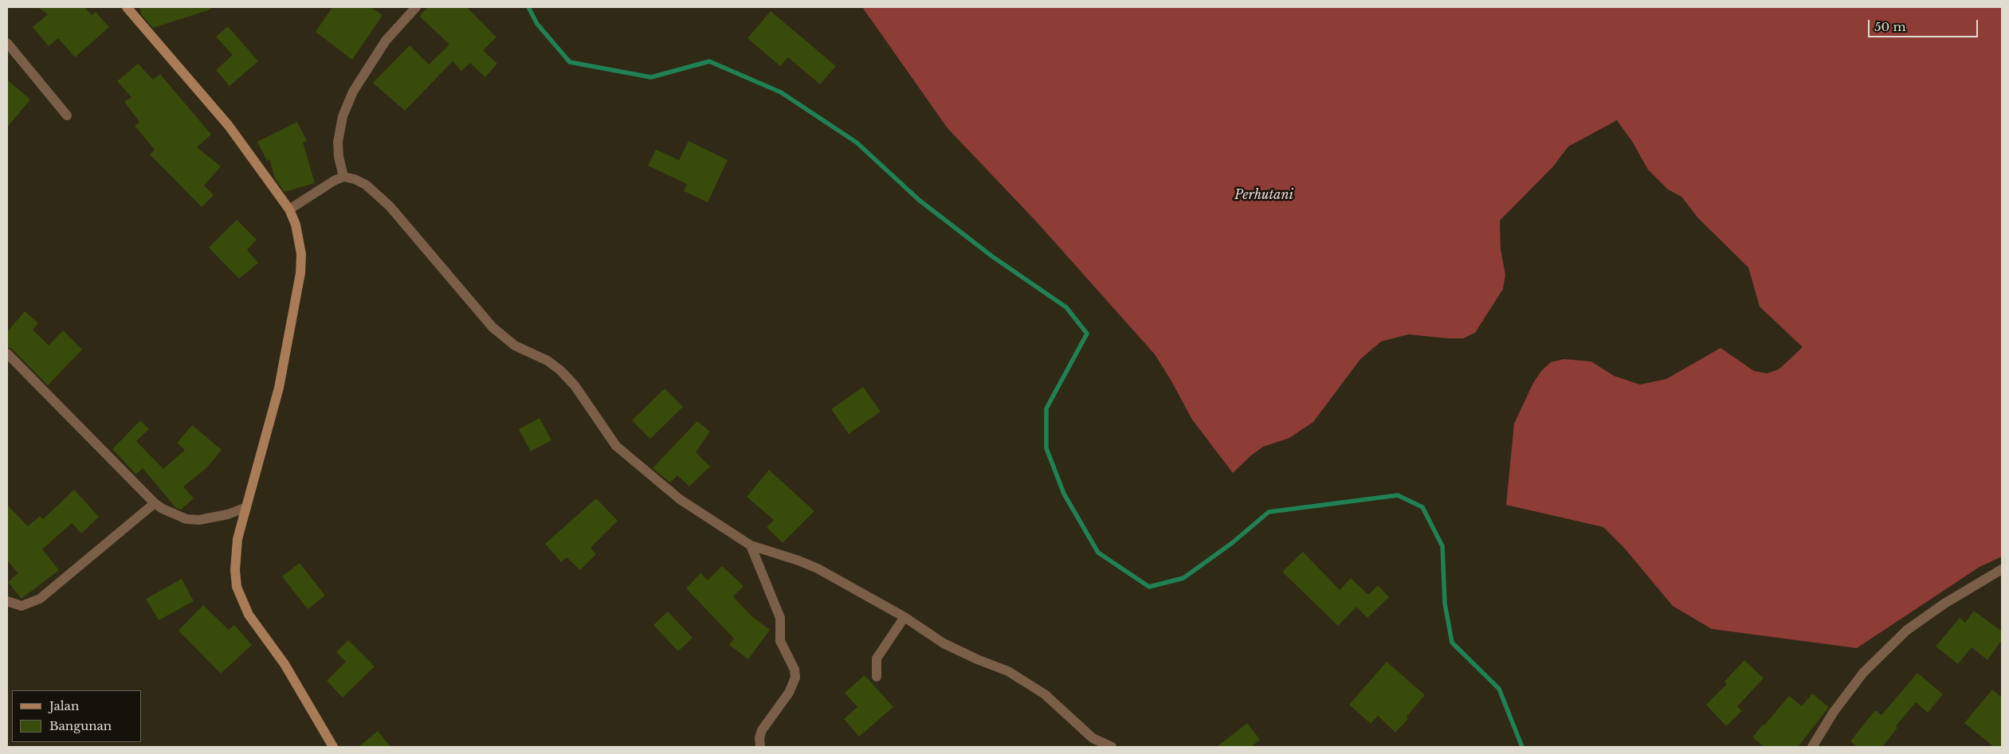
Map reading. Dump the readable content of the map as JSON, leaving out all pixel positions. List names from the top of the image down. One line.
{"parks":["Perhutani"],"legend":["Jalan","Bangunan"],"scale_bar":"50 m"}
